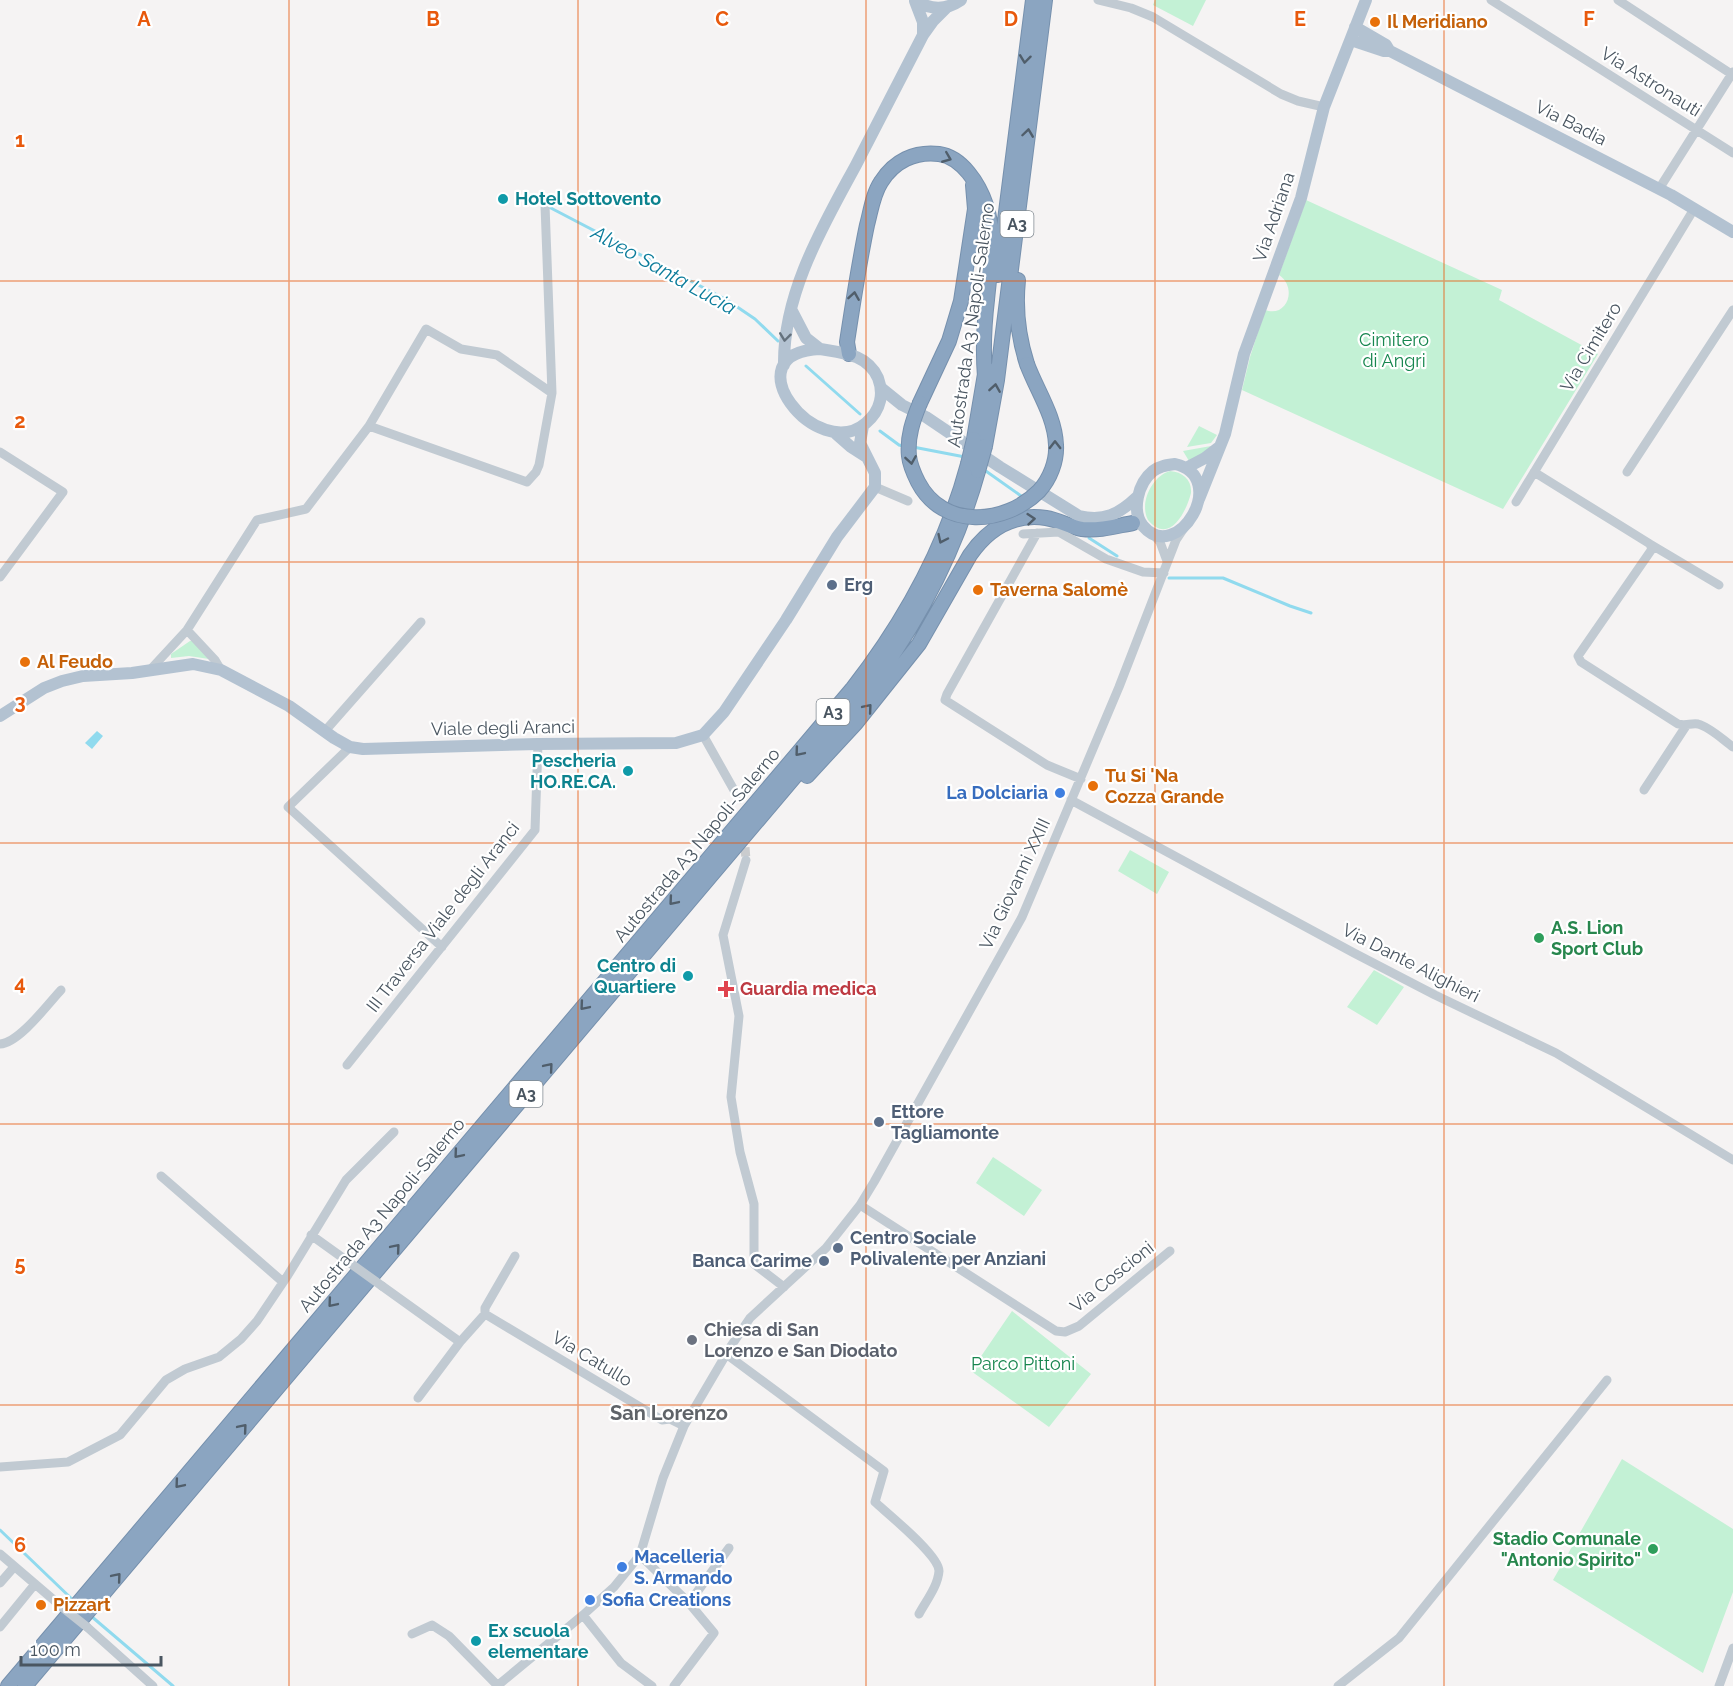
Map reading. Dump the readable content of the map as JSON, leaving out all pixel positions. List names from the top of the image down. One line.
{"streets":{"highway":["A3","Autostrada A3 Napoli-Salerno"],"main road":["Via Badia","Via Adriana","Viale degli Aranci"],"street":["Via Astronauti","Via Cimitero","Via Giovanni XXIII","III Traversa Viale degli Aranci","Via Dante Alighieri","Via Coscioni","Via Catullo"]},"crossings":[["Via Badia","Via Adriana"],["Via Badia","Via Cimitero"],["Via Adriana","Via Giovanni XXIII"],["Viale degli Aranci","III Traversa Viale degli Aranci"],["Via Giovanni XXIII","Via Dante Alighieri"],["Via Giovanni XXIII","Via Coscioni"],["Via Giovanni XXIII","Via Catullo"]],"districts":["San Lorenzo"],"water":["Alveo Santa Lucia"],"parks":["Cimitero di Angri","Parco Pittoni"],"places":{"other":["Il Meridiano","Hotel Sottovento","Erg","Taverna Salomè","Al Feudo","Pescheria HO.RE.CA.","Tu Si 'Na Cozza Grande","La Dolciaria","A.S. Lion Sport Club","Centro di Quartiere","Ettore Tagliamonte","Centro Sociale Polivalente per Anziani","Banca Carime","Chiesa di San Lorenzo e San Diodato","Stadio Comunale \"Antonio Spirito\"","Macelleria S. Armando","Sofia Creations","Pizzart","Ex scuola elementare"],"health":["Guardia medica"]},"scale_bar":"100 m","grid":{"columns":["A","B","C","D","E","F"],"rows":["1","2","3","4","5","6"]}}
